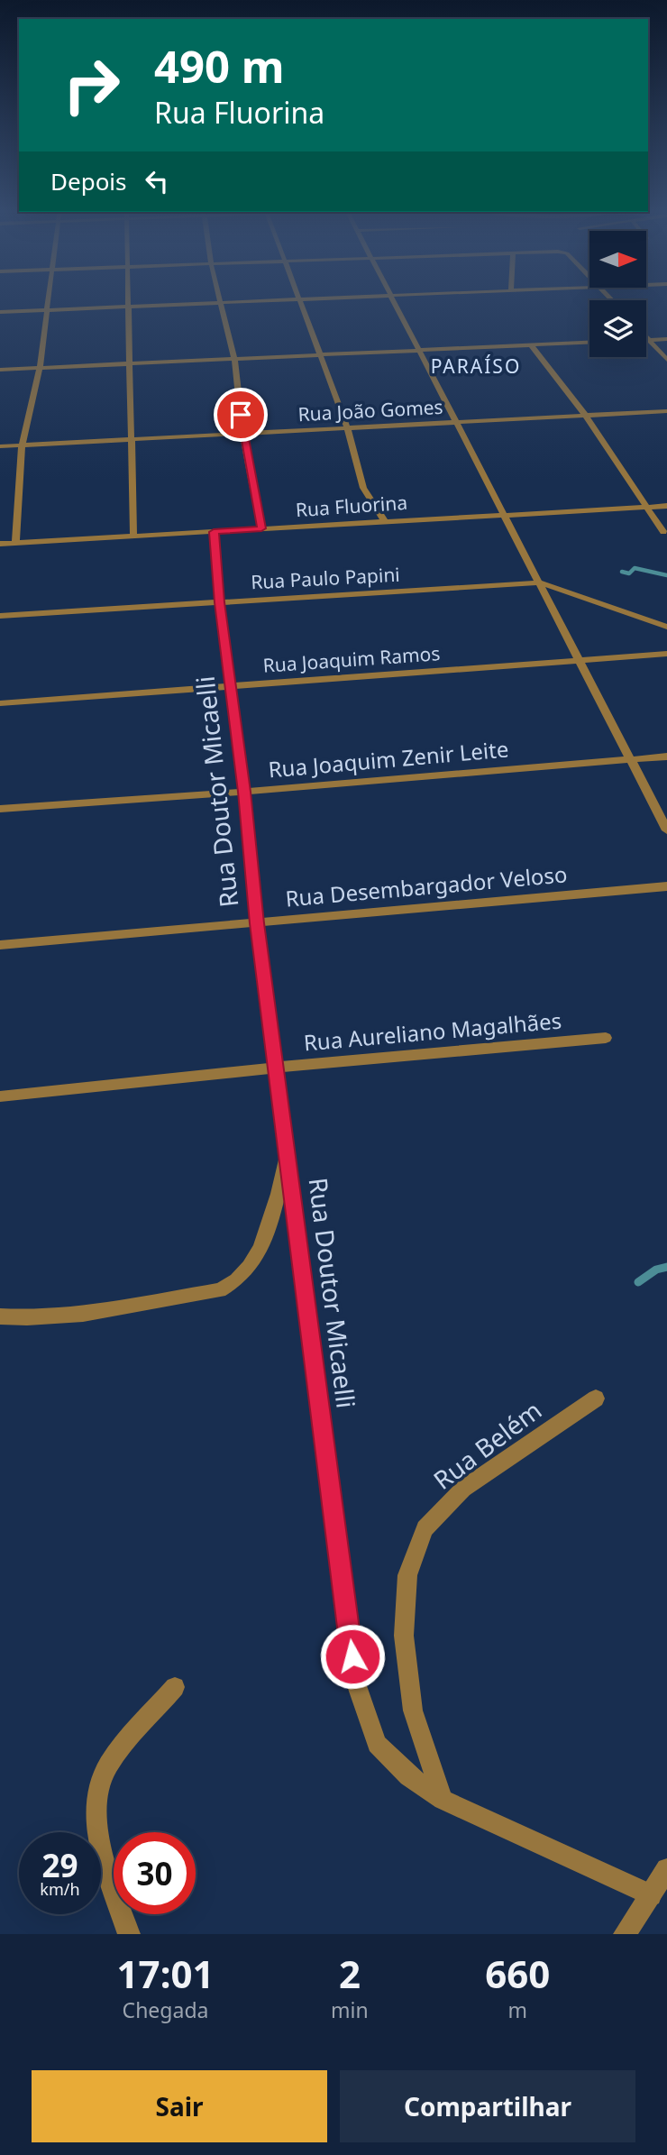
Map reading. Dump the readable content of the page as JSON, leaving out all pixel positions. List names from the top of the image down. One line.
{"streets":{"street":["Rua João Gomes","Rua Fluorina","Rua Paulo Papini","Rua Joaquim Ramos","Rua Joaquim Zenir Leite","Rua Doutor Micaelli","Rua Desembargador Veloso","Rua Aureliano Magalhães","Rua Belém"]},"crossings":[["Rua Fluorina","Rua Doutor Micaelli"],["Rua Paulo Papini","Rua Doutor Micaelli"],["Rua Joaquim Ramos","Rua Doutor Micaelli"],["Rua Joaquim Zenir Leite","Rua Doutor Micaelli"],["Rua Doutor Micaelli","Rua Desembargador Veloso"],["Rua Doutor Micaelli","Rua Aureliano Magalhães"],["Rua Doutor Micaelli","Rua Belém"]],"districts":["PARAÍSO"],"north":"right","page":{"turn":["490 m","Rua Fluorina"],"then":"Depois","speed":"29 km/h","limit":"30","eta":["17:01","Chegada","2","min","660","m"],"buttons":["Sair","Compartilhar"]}}
